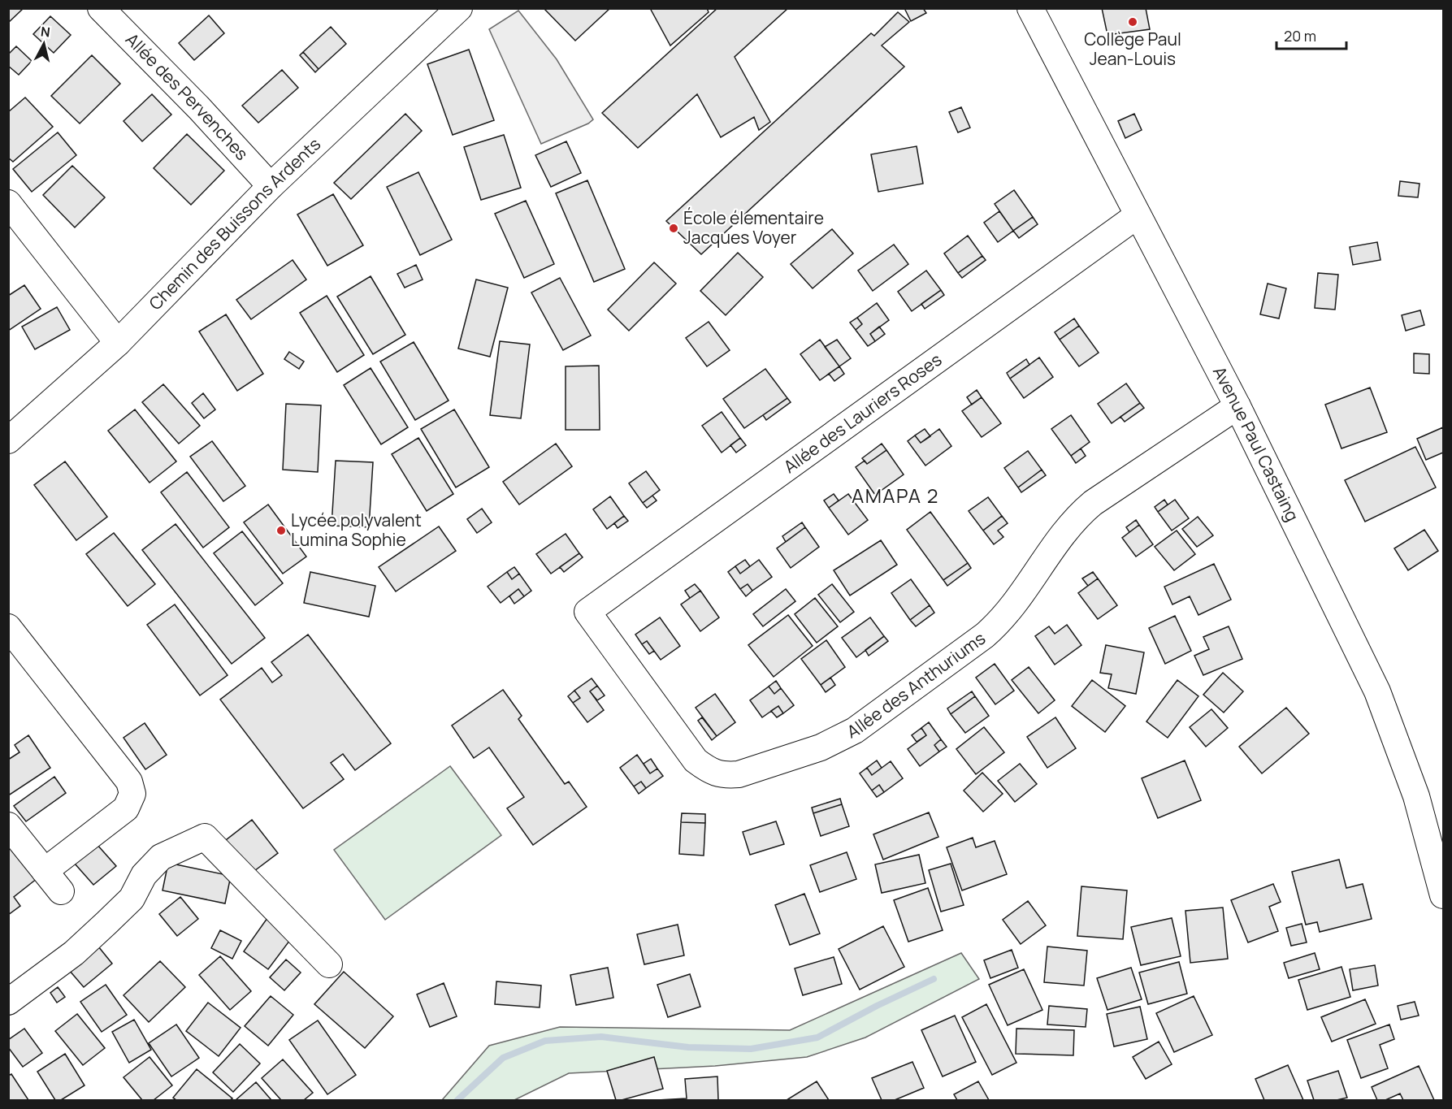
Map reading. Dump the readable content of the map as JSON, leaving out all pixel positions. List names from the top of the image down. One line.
{"streets":{"street":["Allée des Pervenches","Chemin des Buissons Ardents","Allée des Lauriers Roses","Avenue Paul Castaing","Allée des Anthuriums"]},"crossings":[["Allée des Pervenches","Chemin des Buissons Ardents"],["Allée des Lauriers Roses","Avenue Paul Castaing"],["Allée des Lauriers Roses","Allée des Anthuriums"],["Avenue Paul Castaing","Allée des Anthuriums"]],"districts":["AMAPA 2"],"places":["Collège Paul Jean-Louis","École élementaire Jacques Voyer","Lycée polyvalent Lumina Sophie"],"scale_bar":"20 m","north":"top"}
